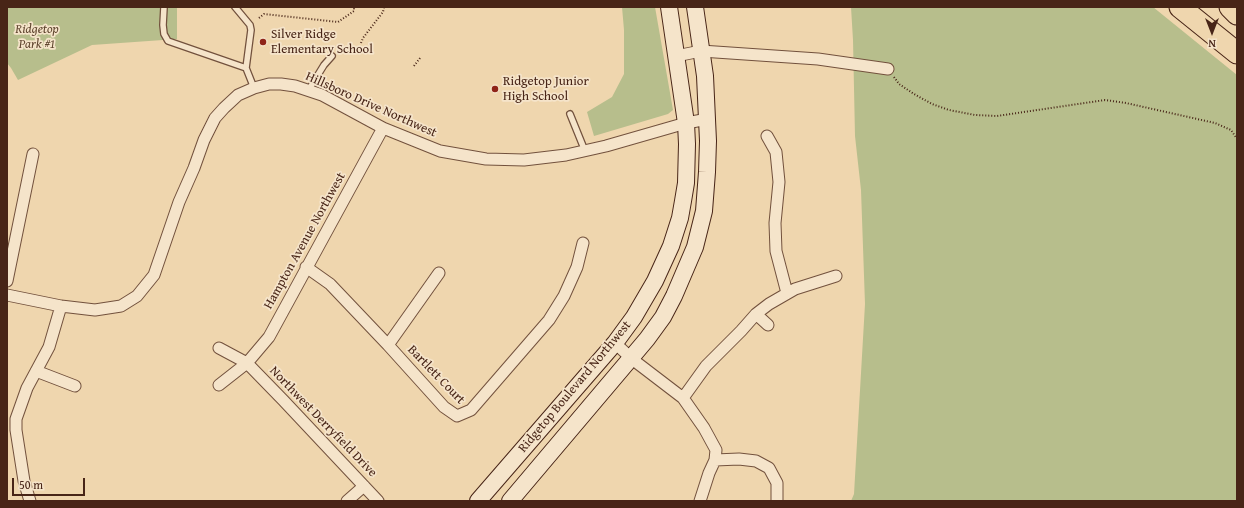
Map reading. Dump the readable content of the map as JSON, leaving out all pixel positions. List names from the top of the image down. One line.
{"streets":{"main road":["Ridgetop Boulevard Northwest"],"street":["Hillsboro Drive Northwest","Hampton Avenue Northwest","Bartlett Court","Northwest Derryfield Drive"]},"crossings":[["Hillsboro Drive Northwest","Hampton Avenue Northwest"],["Hillsboro Drive Northwest","Ridgetop Boulevard Northwest"],["Hampton Avenue Northwest","Bartlett Court"],["Hampton Avenue Northwest","Northwest Derryfield Drive"]],"parks":["Ridgetop Park #1"],"places":["Silver Ridge Elementary School","Ridgetop Junior High School"],"scale_bar":"50 m","north":"bottom"}
